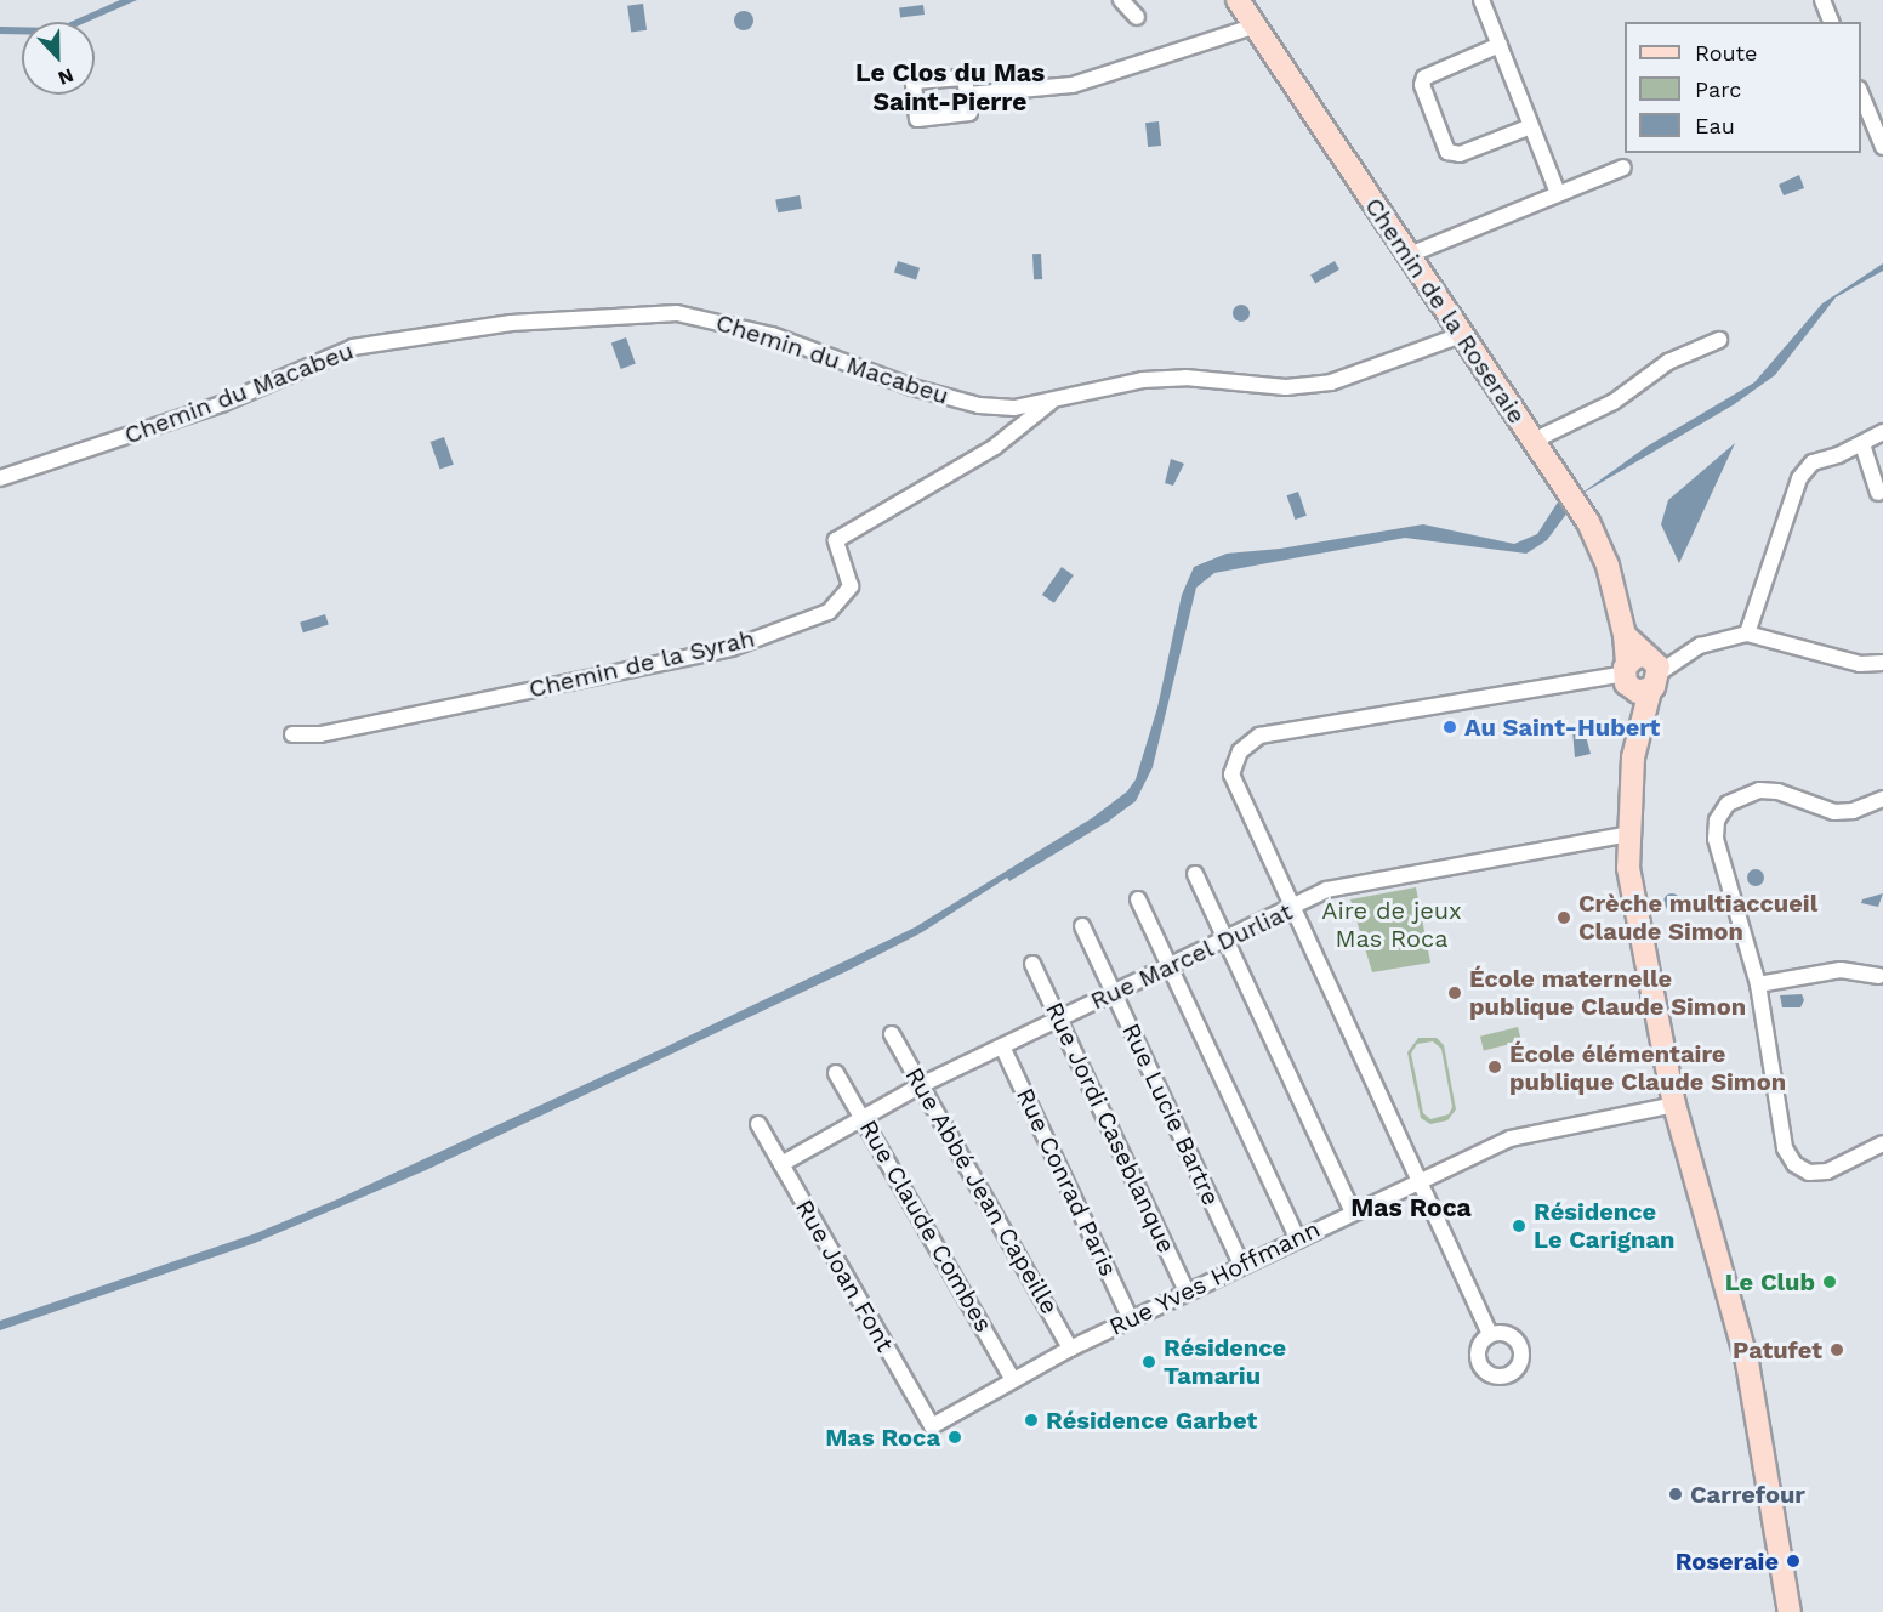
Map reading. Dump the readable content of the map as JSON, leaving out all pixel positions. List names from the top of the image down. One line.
{"streets":{"street":["Chemin de la Roseraie","Chemin du Macabeu","Chemin de la Syrah","Rue Marcel Durliat","Rue Lucie Bartre","Rue Jordi Caseblanque","Rue Conrad Paris","Rue Abbé Jean Capeille","Rue Claude Combes","Rue Joan Font","Rue Yves Hoffmann"]},"crossings":[["Chemin de la Roseraie","Chemin du Macabeu"],["Chemin de la Roseraie","Rue Marcel Durliat"],["Chemin de la Roseraie","Rue Yves Hoffmann"],["Chemin du Macabeu","Chemin de la Syrah"],["Rue Marcel Durliat","Rue Lucie Bartre"],["Rue Marcel Durliat","Rue Jordi Caseblanque"],["Rue Marcel Durliat","Rue Conrad Paris"],["Rue Marcel Durliat","Rue Abbé Jean Capeille"],["Rue Marcel Durliat","Rue Claude Combes"],["Rue Marcel Durliat","Rue Joan Font"],["Rue Lucie Bartre","Rue Yves Hoffmann"],["Rue Jordi Caseblanque","Rue Yves Hoffmann"],["Rue Conrad Paris","Rue Yves Hoffmann"],["Rue Abbé Jean Capeille","Rue Yves Hoffmann"],["Rue Claude Combes","Rue Yves Hoffmann"],["Rue Joan Font","Rue Yves Hoffmann"]],"districts":["Le Clos du Mas Saint-Pierre","Mas Roca"],"parks":["Aire de jeux Mas Roca"],"places":["Au Saint-Hubert","Crèche multiaccueil Claude Simon","École maternelle publique Claude Simon","École élémentaire publique Claude Simon","Résidence Le Carignan","Le Club","Patufet","Résidence Tamariu","Résidence Garbet","Mas Roca","Carrefour","Roseraie"],"legend":["Route","Parc","Eau"],"north":"bottom"}
